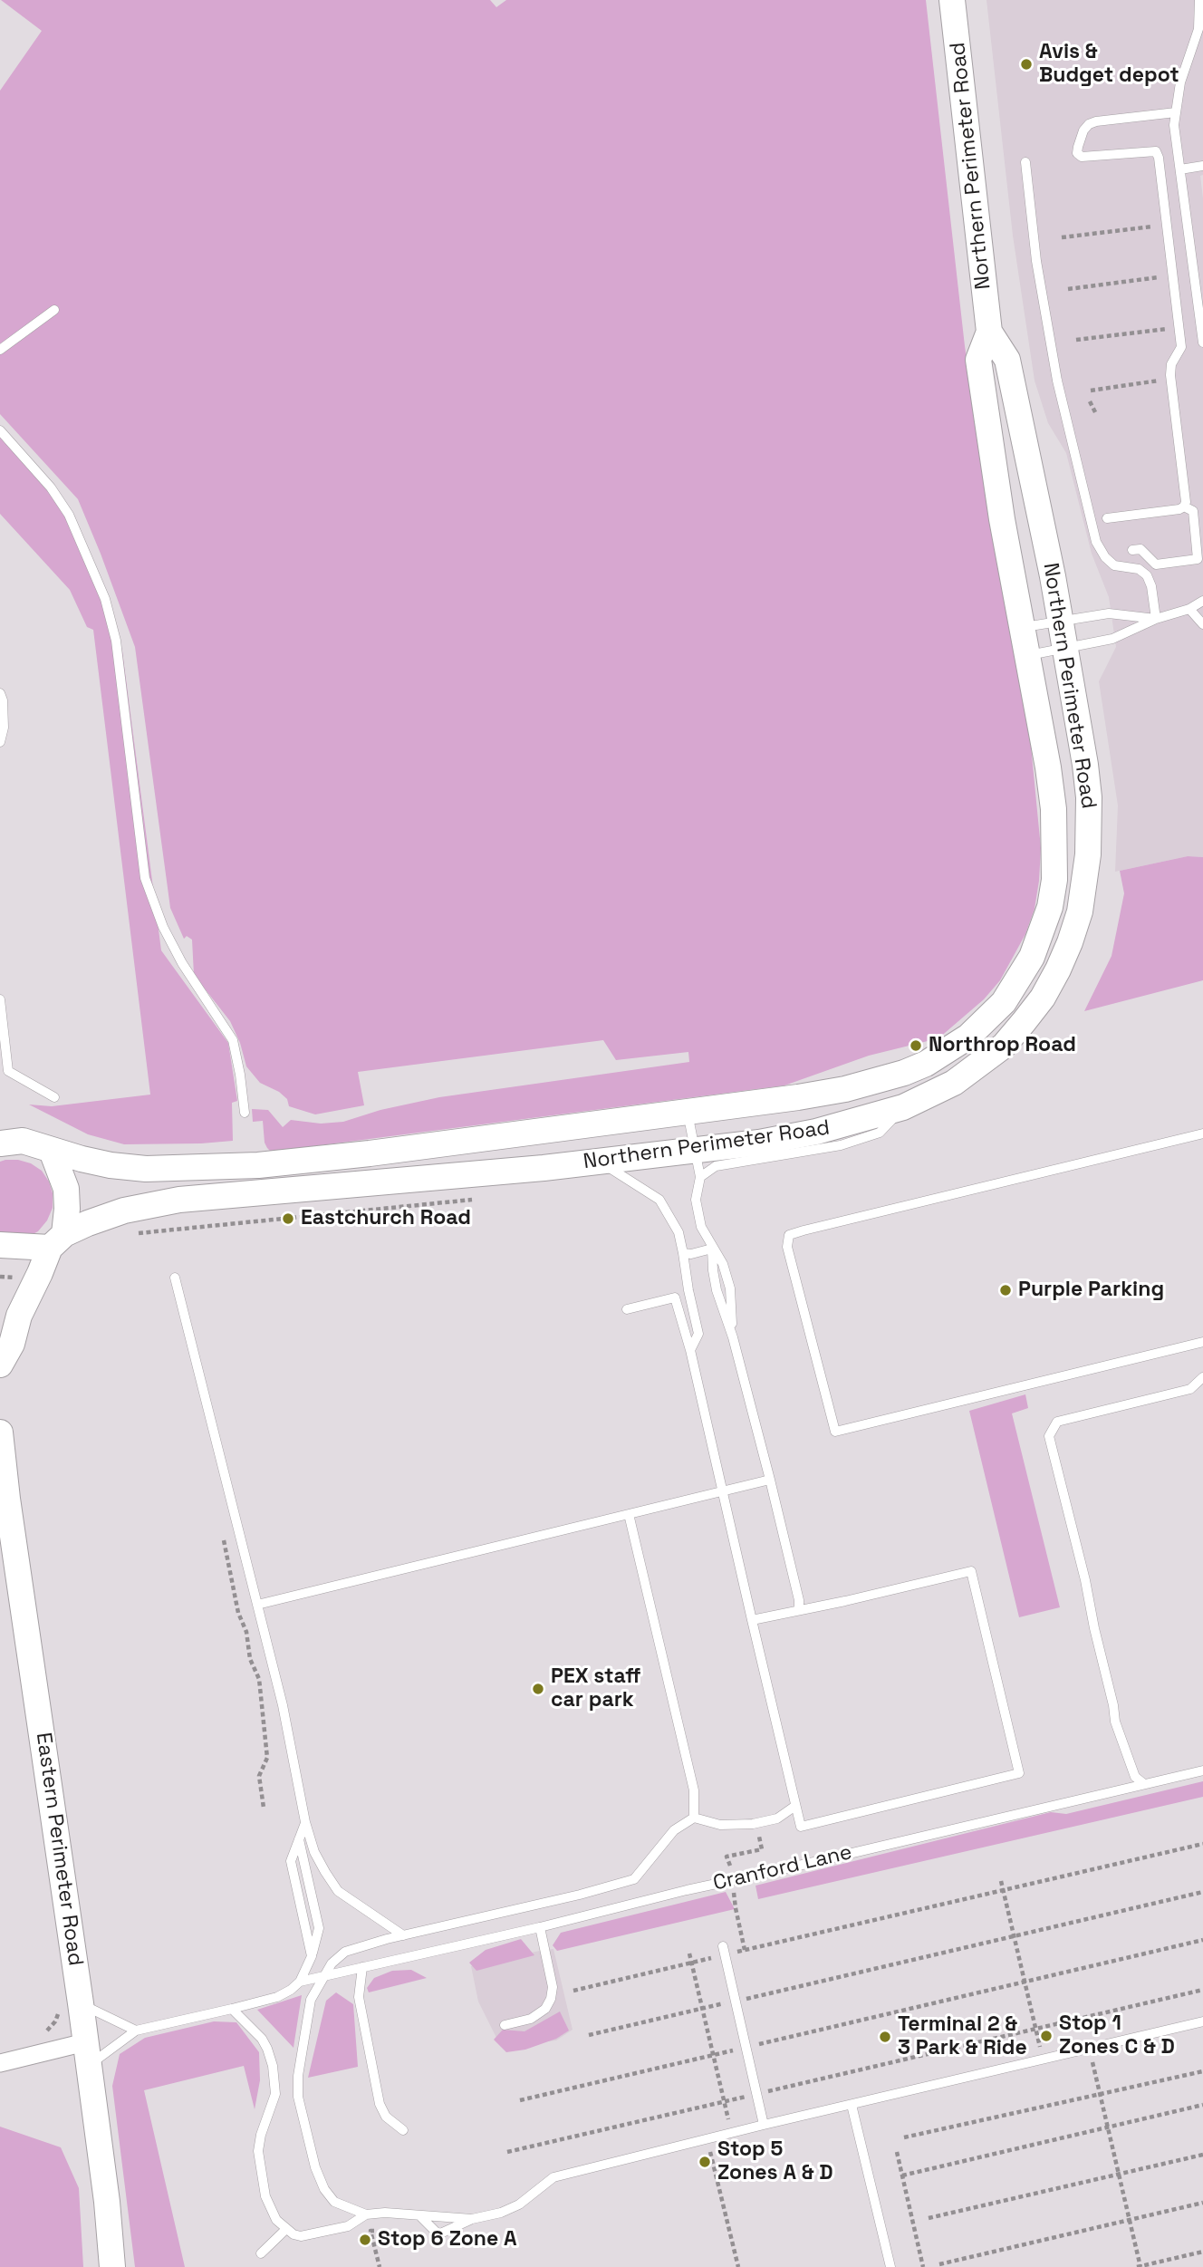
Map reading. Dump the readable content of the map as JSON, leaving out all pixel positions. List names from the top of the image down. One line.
{"streets":{"street":["Northern Perimeter Road","Eastern Perimeter Road"],"lane":["Cranford Lane"]},"places":["Avis & Budget depot","Northrop Road","Eastchurch Road","Purple Parking","PEX staff car park","Stop 1 Zones C & D","Terminal 2 & 3 Park & Ride","Stop 5 Zones A & D","Stop 6 Zone A"]}
